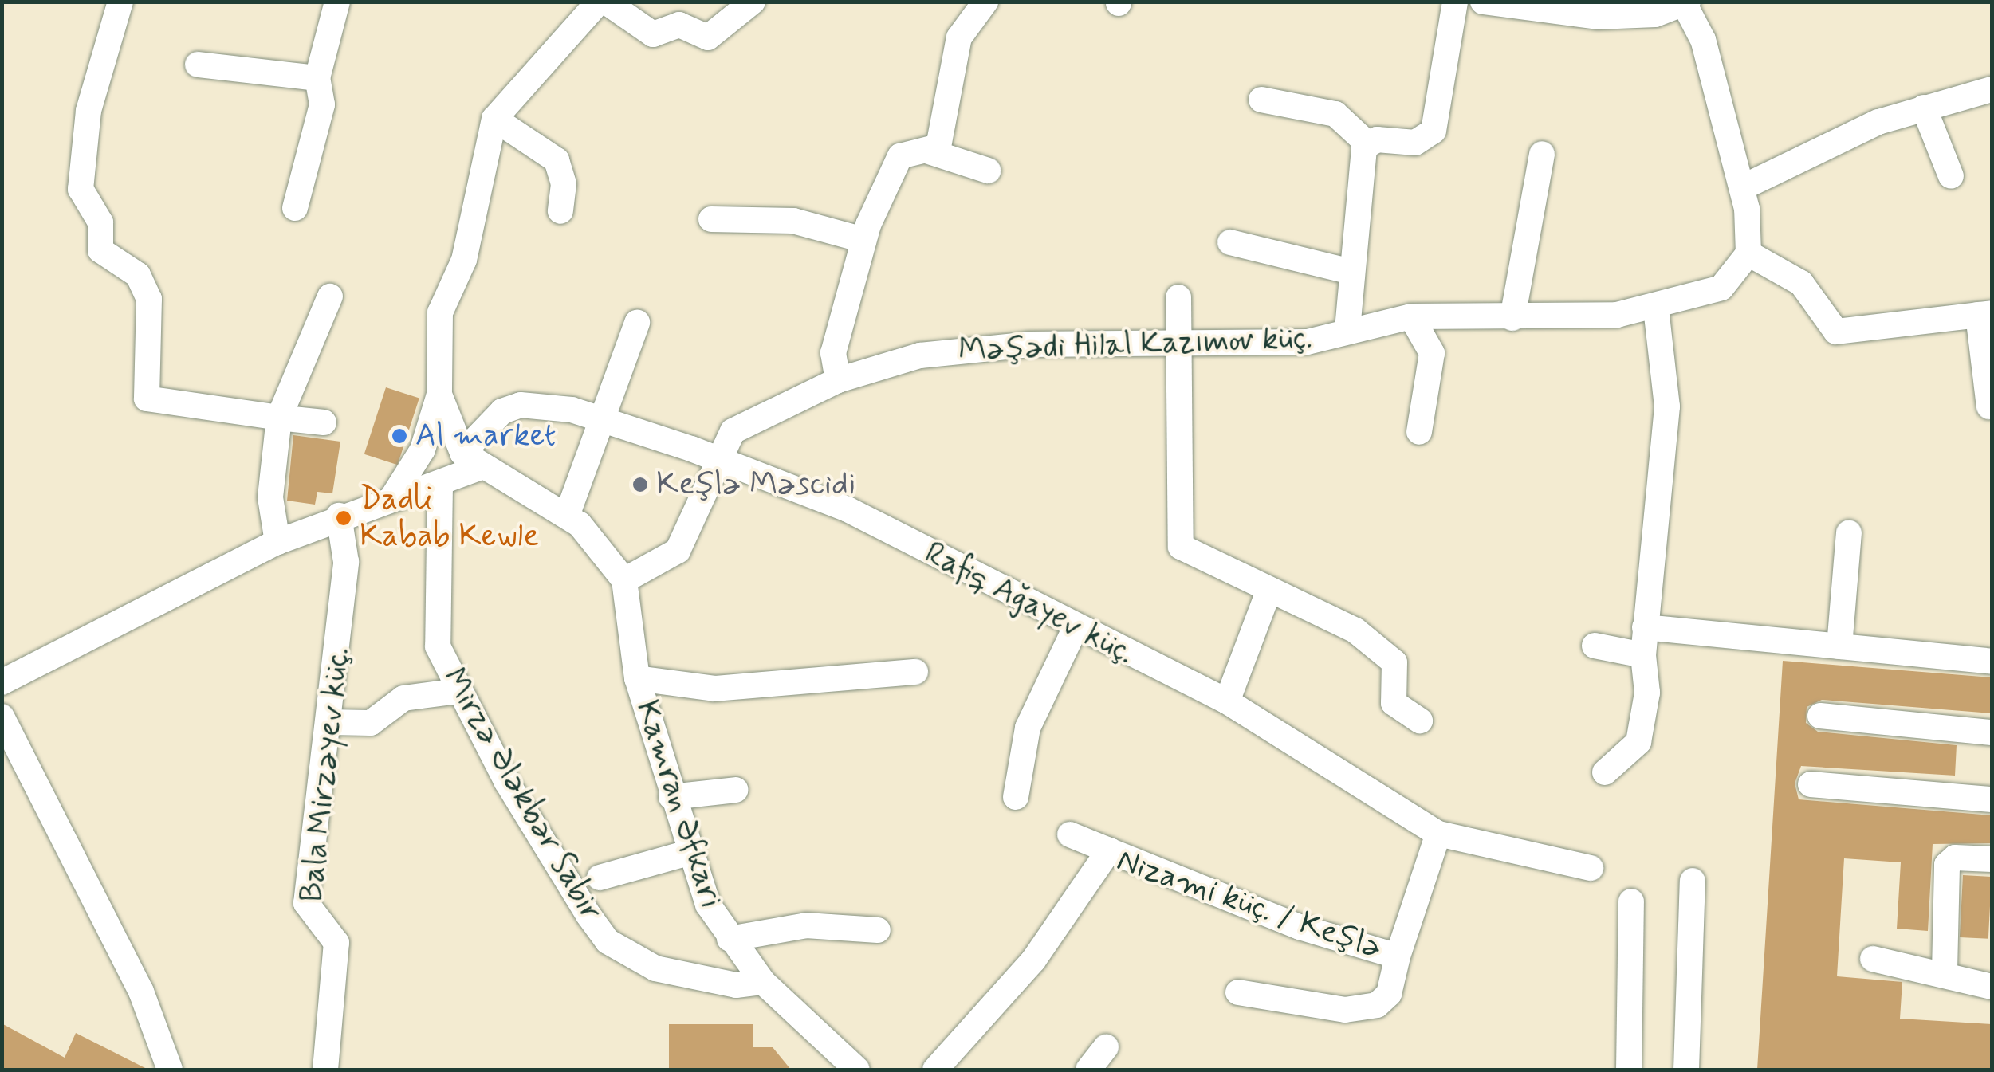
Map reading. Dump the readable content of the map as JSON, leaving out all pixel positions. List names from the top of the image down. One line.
{"streets":{"street":["Məşədi Hilal Kazımov küç.","Rafiq Ağayev küç.","Bala Mirzəyev küç.","Mirzə Ələkbər Sabir","Kamran Əfkari","Nizami küç. / Keşlə"]},"crossings":[["Məşədi Hilal Kazımov küç.","Rafiq Ağayev küç."],["Məşədi Hilal Kazımov küç.","Kamran Əfkari"],["Rafiq Ağayev küç.","Nizami küç. / Keşlə"],["Mirzə Ələkbər Sabir","Kamran Əfkari"]],"places":["Al market","Keşlə Məscidi","Dadli Kabab Kewle"]}
